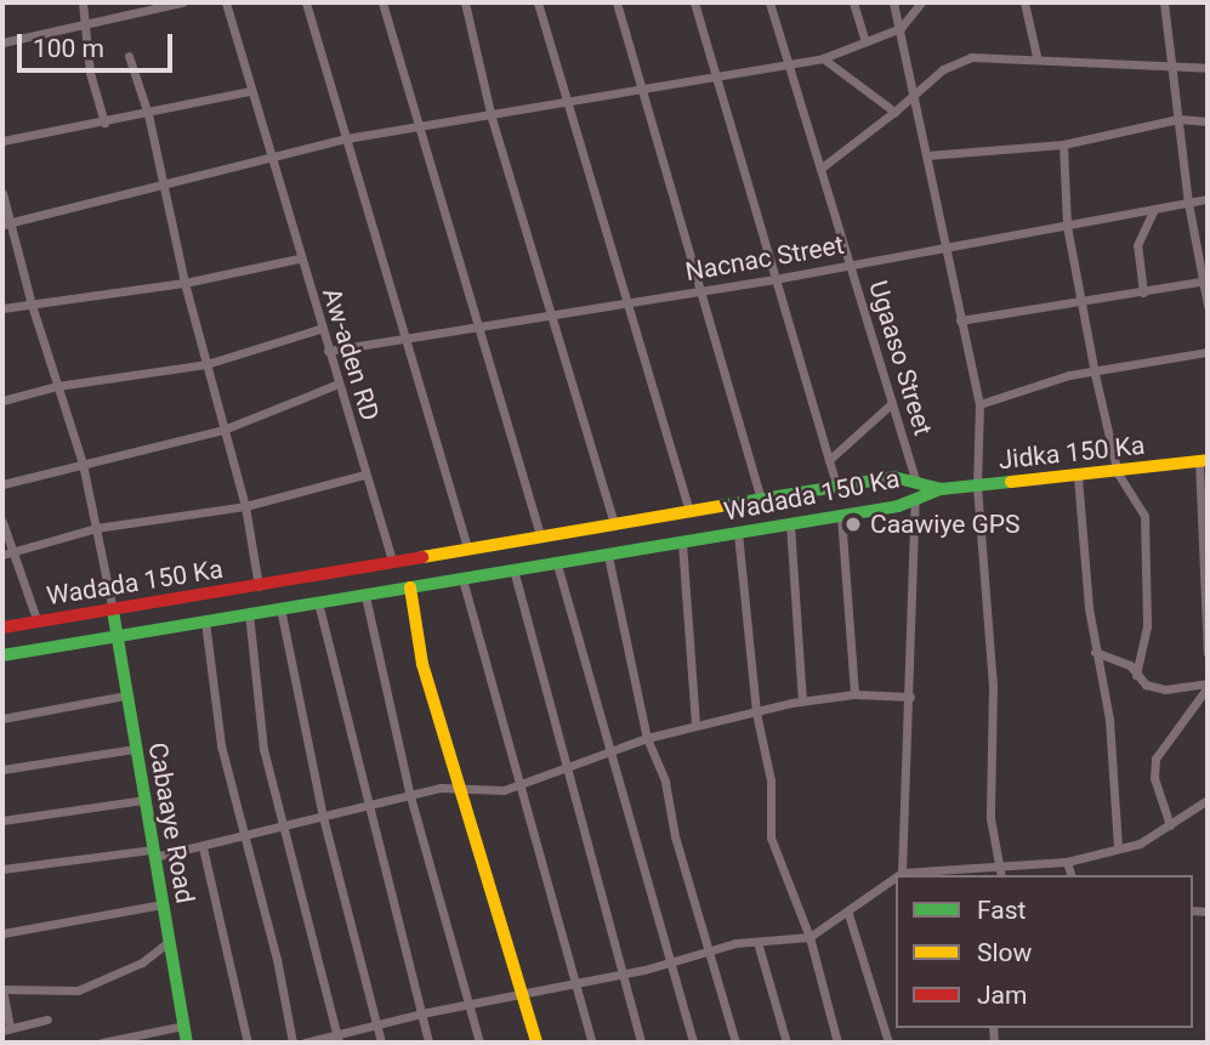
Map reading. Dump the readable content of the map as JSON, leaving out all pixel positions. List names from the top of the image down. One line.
{"streets":{"street":["Nacnac Street","Aw-aden RD","Ugaaso Street","Jidka 150 Ka","Wadada 150 Ka","Cabaaye Road"]},"crossings":[["Nacnac Street","Aw-aden RD"],["Nacnac Street","Ugaaso Street"],["Aw-aden RD","Wadada 150 Ka"],["Ugaaso Street","Wadada 150 Ka"],["Jidka 150 Ka","Wadada 150 Ka"],["Wadada 150 Ka","Cabaaye Road"]],"places":["Caawiye GPS"],"legend":["Fast","Slow","Jam"],"scale_bar":"100 m"}
